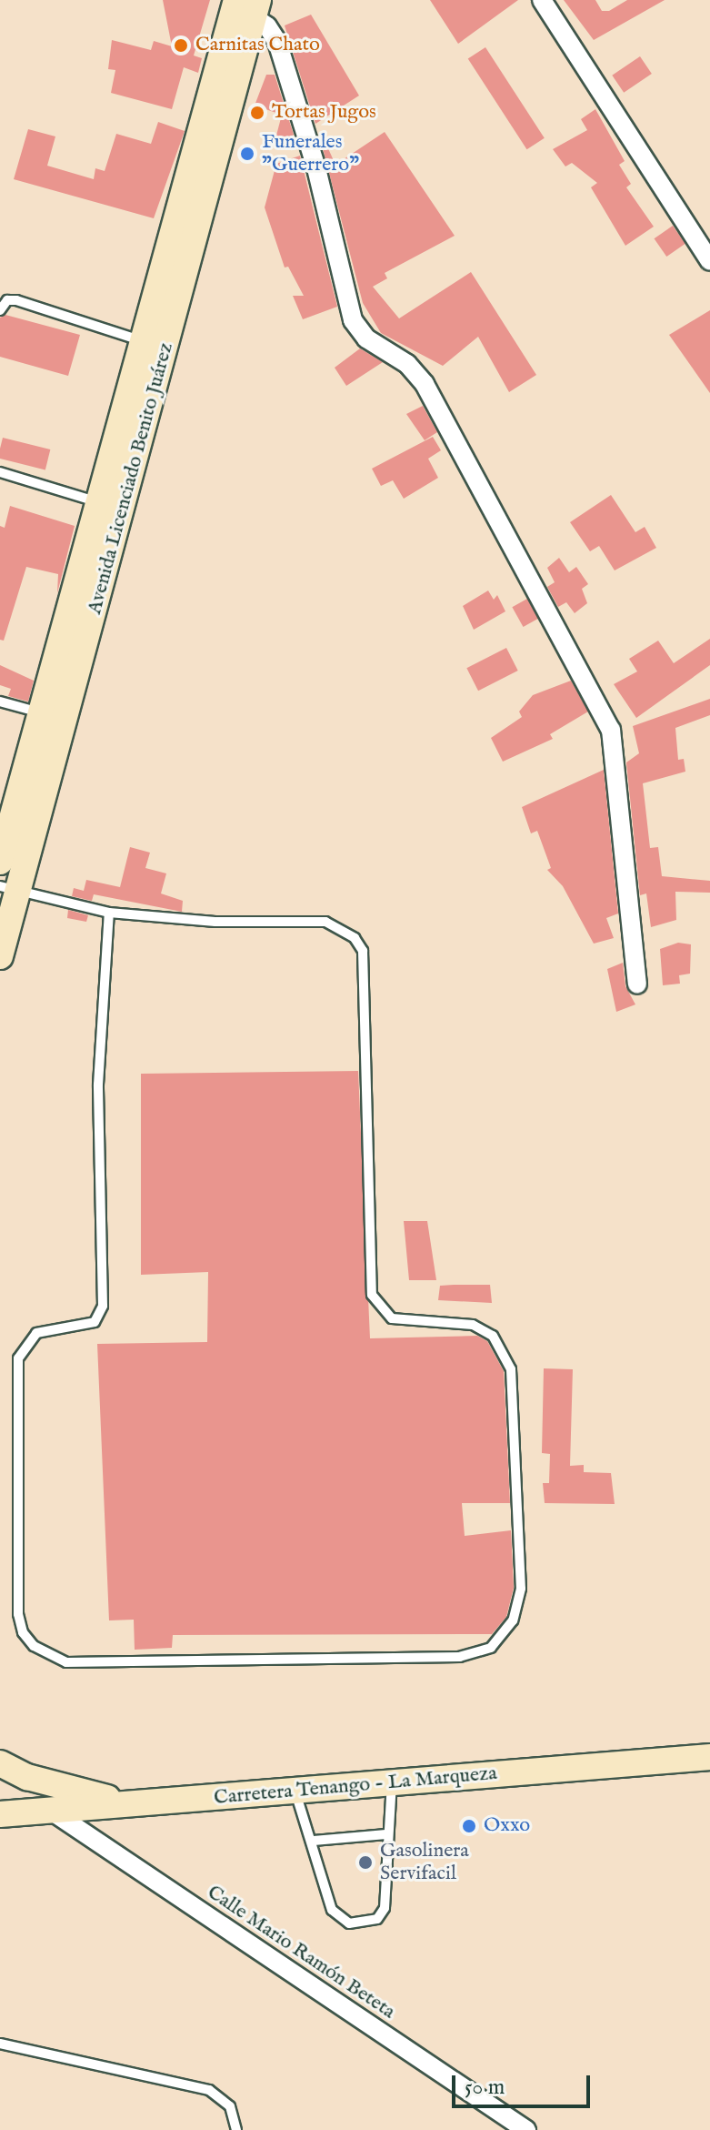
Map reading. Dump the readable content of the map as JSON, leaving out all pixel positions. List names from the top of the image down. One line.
{"streets":{"main road":["Avenida Licenciado Benito Juárez","Carretera Tenango - La Marqueza"],"street":["Calle Mario Ramón Beteta"]},"crossings":[["Carretera Tenango - La Marqueza","Calle Mario Ramón Beteta"]],"places":["Carnitas Chato","Tortas Jugos","Funerales \"Guerrero\"","Oxxo","Gasolinera Servifacil"],"scale_bar":"50 m"}
